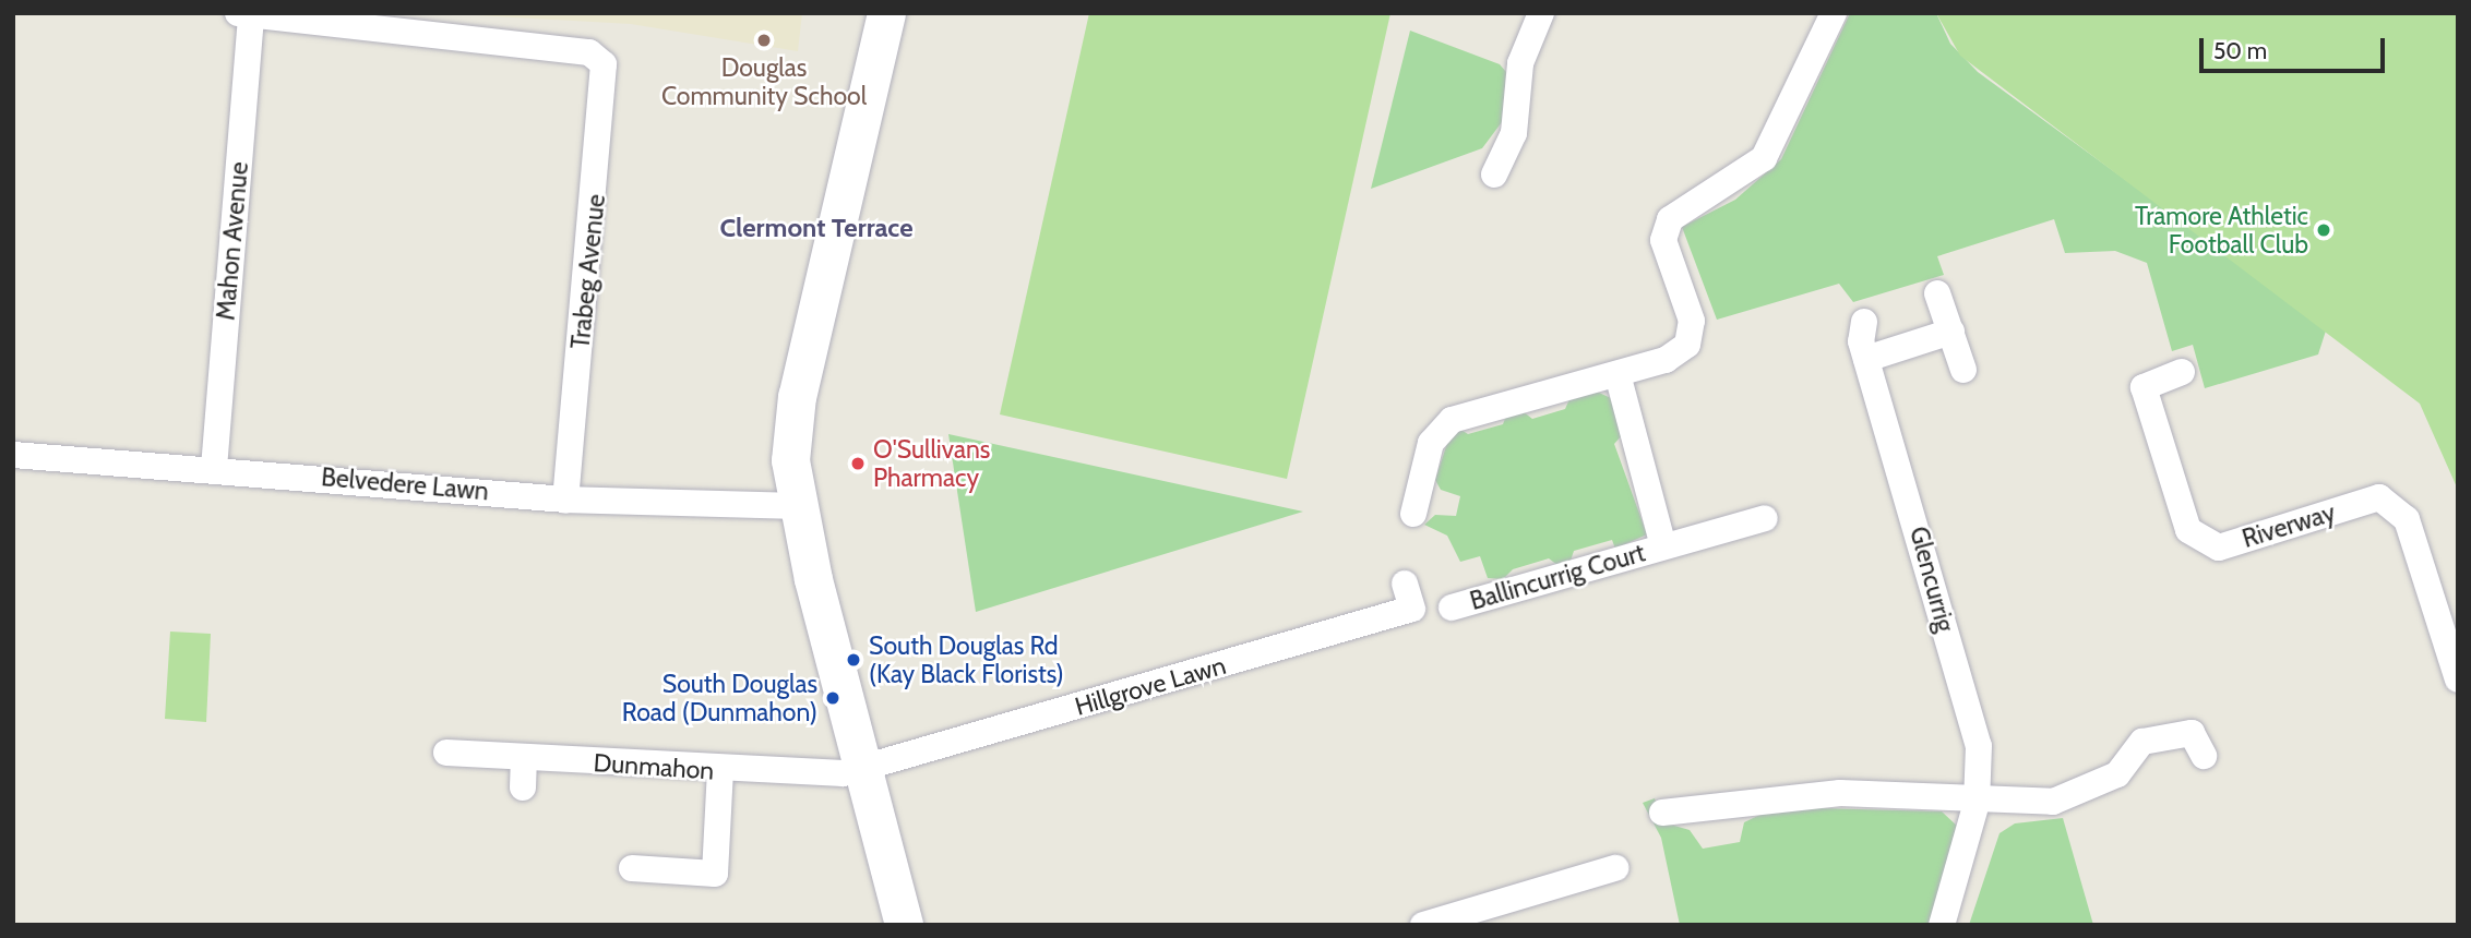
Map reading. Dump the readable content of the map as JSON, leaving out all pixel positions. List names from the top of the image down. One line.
{"streets":{"street":["Mahon Avenue","Trabeg Avenue","Belvedere Lawn","Riverway","Ballincurrig Court","Glencurrig","Hillgrove Lawn","Dunmahon"]},"crossings":[["Mahon Avenue","Trabeg Avenue"],["Mahon Avenue","Belvedere Lawn"],["Trabeg Avenue","Belvedere Lawn"],["Hillgrove Lawn","Dunmahon"]],"districts":["Clermont Terrace"],"places":["Douglas Community School","Tramore Athletic Football Club","O'Sullivans Pharmacy","South Douglas Rd (Kay Black Florists)","South Douglas Road (Dunmahon)"],"scale_bar":"50 m"}
